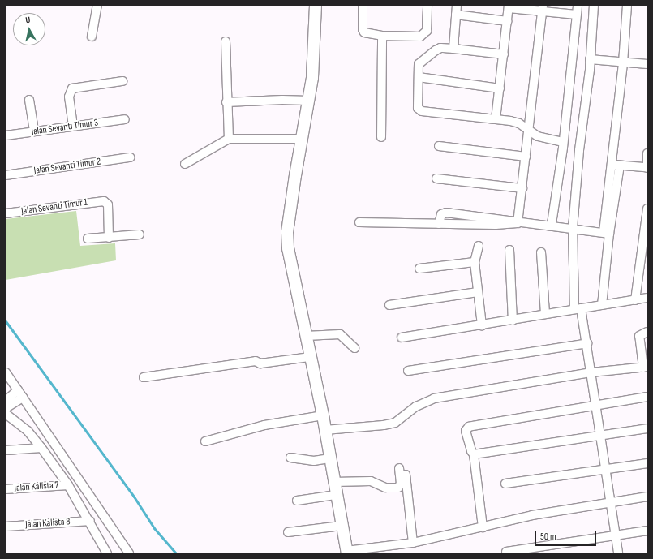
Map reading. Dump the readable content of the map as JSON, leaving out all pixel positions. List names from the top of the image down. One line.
{"streets":{"street":["Jalan Sevanti Timur 3","Jalan Sevanti Timur 2","Jalan Sevanti Timur 1","Jalan Kalista 7","Jalan Kalista 8"]},"scale_bar":"50 m","north":"top"}
